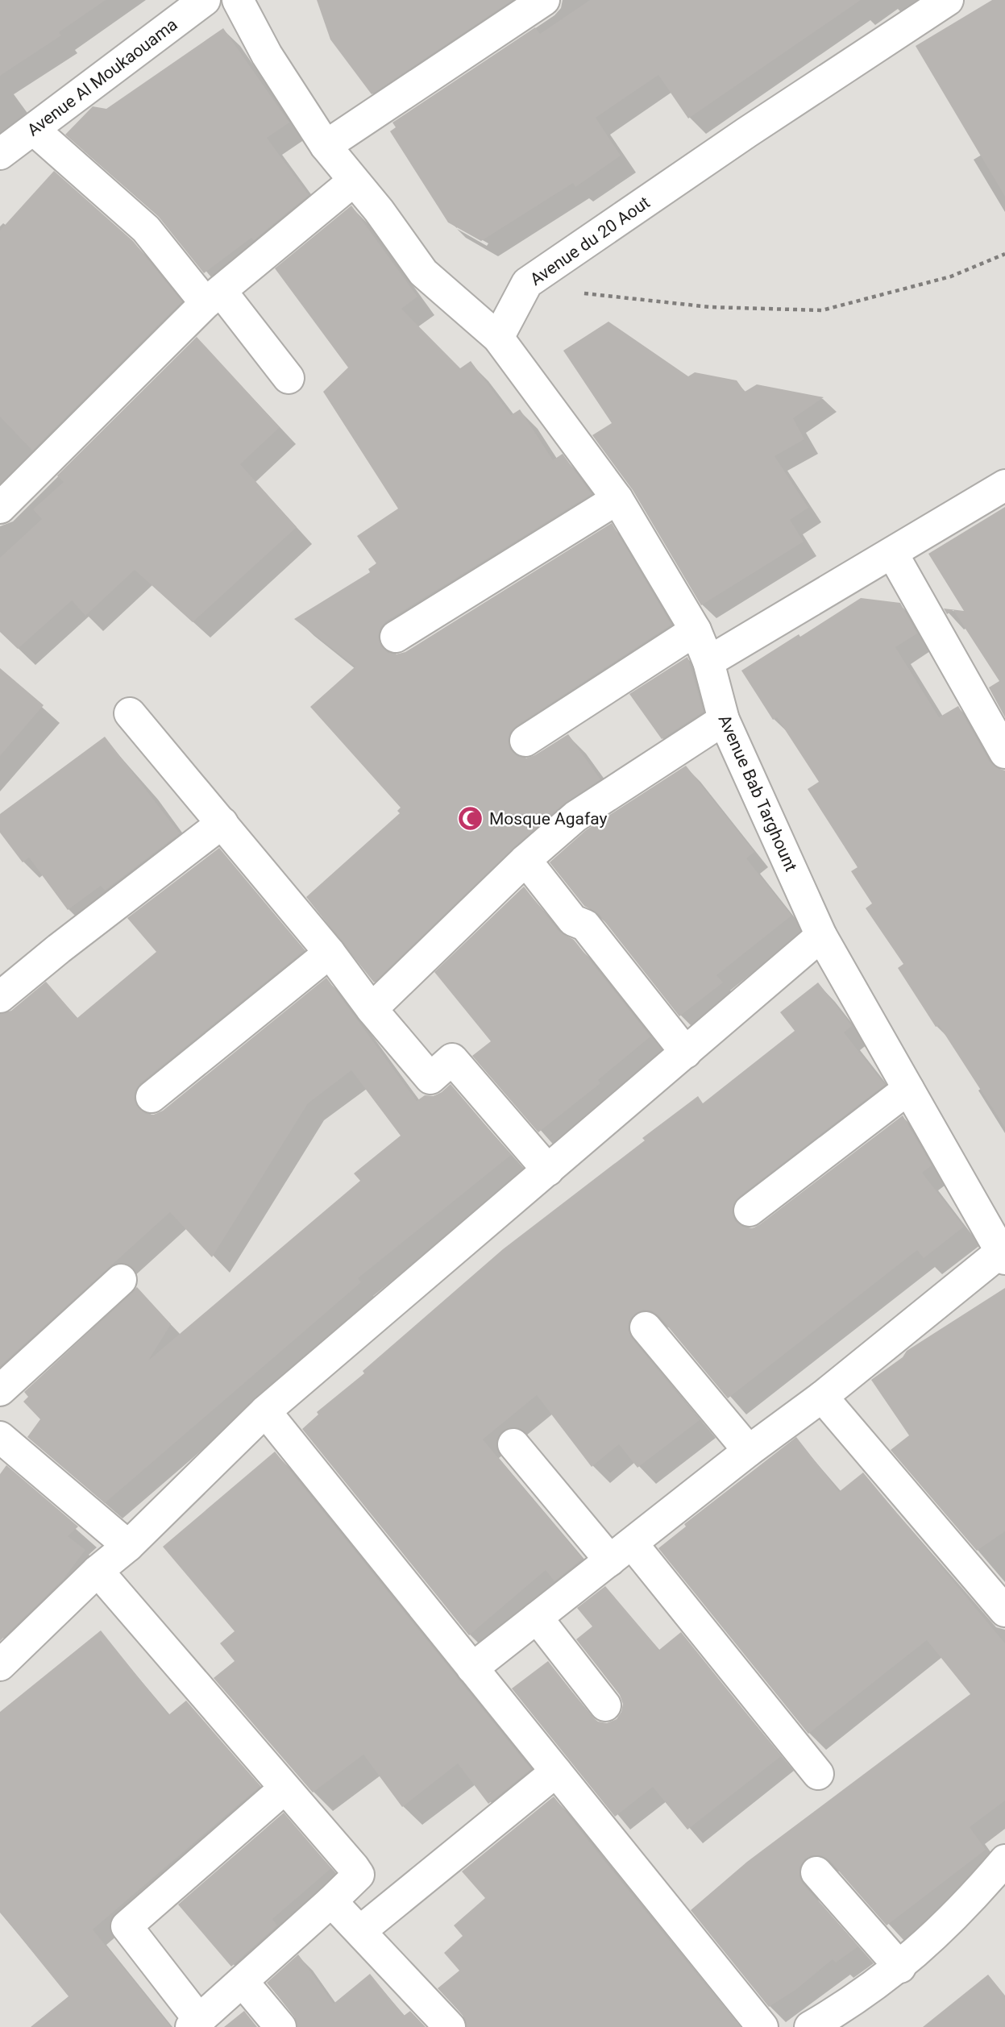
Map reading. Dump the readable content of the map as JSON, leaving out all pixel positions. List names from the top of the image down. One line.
{"streets":{"street":["Avenue Al Moukaouama","Avenue du 20 Aout","Avenue Bab Targhount"]},"crossings":[["Avenue du 20 Aout","Avenue Bab Targhount"]],"places":{"mosque":["Mosque Agafay"]}}
